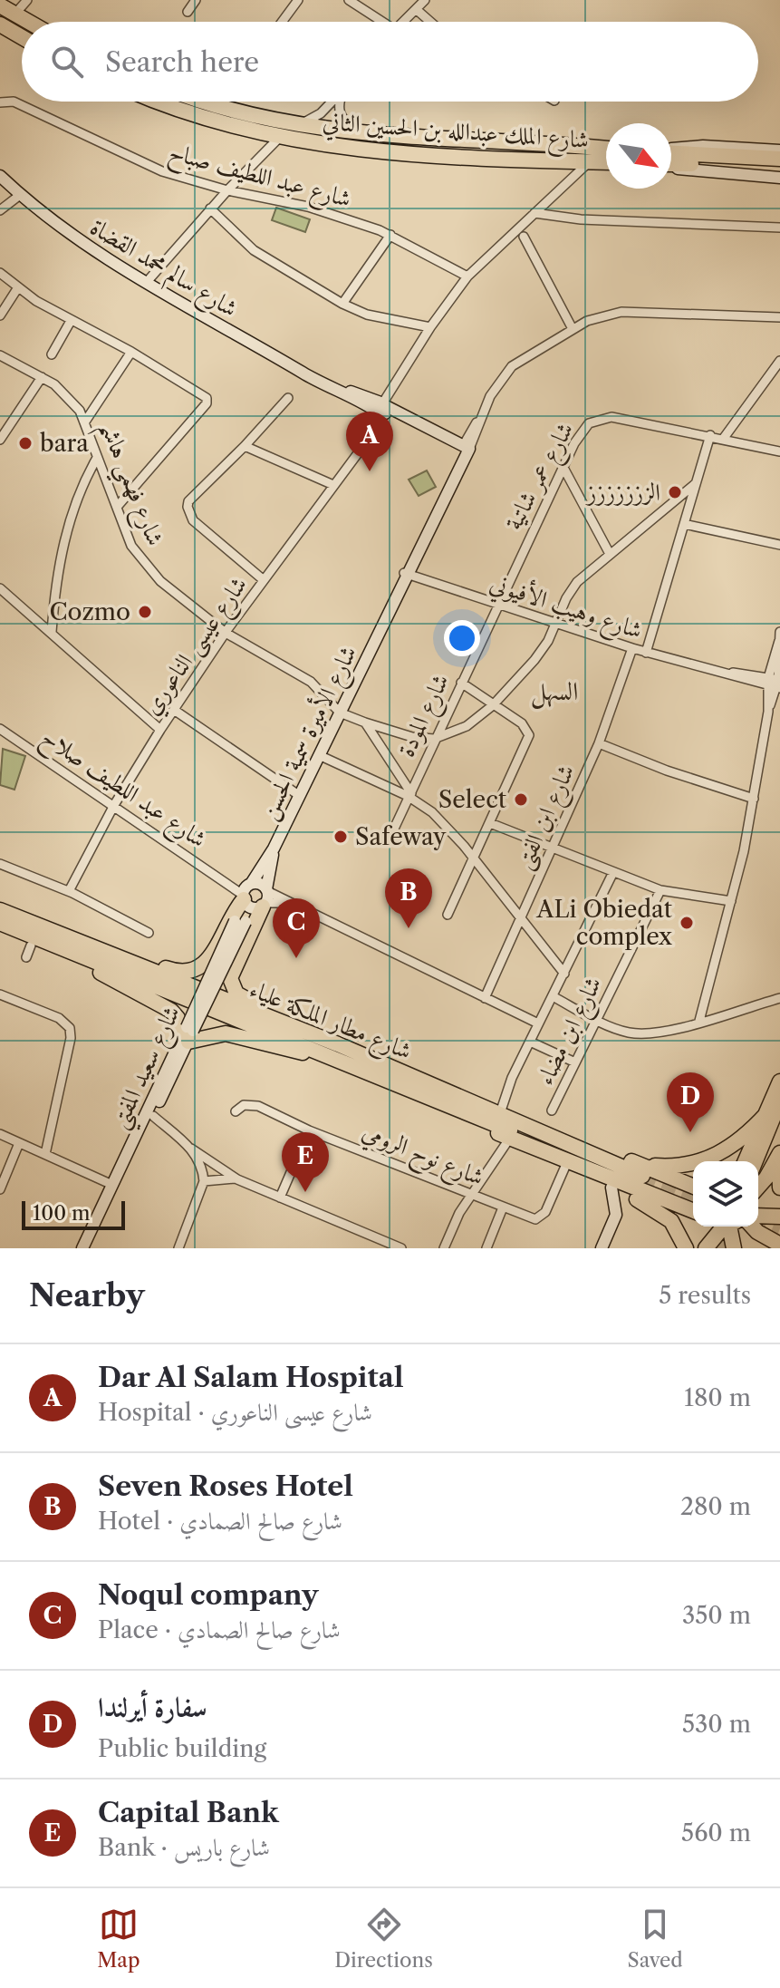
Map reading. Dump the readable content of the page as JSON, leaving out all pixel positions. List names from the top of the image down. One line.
{"streets":{"highway":["شارع الملك عبدالله بن الحسين الثاني","شارع مطار الملكة علياء"],"street":["شارع عبد اللطيف صباح","شارع سالم محمد القضاة","شارع عمر شاتية","شارع فهمي هاشم","شارع وهيب الأفيوني","شارع عيسى الناعوري","شارع المودة","شارع الأميرة سمية الحسن","شارع عبد اللطيف صلاح","شارع ابن الفتى","شارع ابن مضاء","شارع سعيد المفتي","شارع نوح الرومي"]},"crossings":[["شارع الملك عبدالله بن الحسين الثاني","شارع عيسى الناعوري"],["شارع عبد اللطيف صباح","شارع عيسى الناعوري"],["شارع سالم محمد القضاة","شارع عيسى الناعوري"],["شارع سالم محمد القضاة","شارع الأميرة سمية الحسن"],["شارع عمر شاتية","شارع وهيب الأفيوني"],["شارع عمر شاتية","شارع المودة"],["شارع فهمي هاشم","شارع عيسى الناعوري"],["شارع فهمي هاشم","شارع الأميرة سمية الحسن"],["شارع وهيب الأفيوني","شارع المودة"],["شارع وهيب الأفيوني","شارع الأميرة سمية الحسن"],["شارع وهيب الأفيوني","شارع ابن الفتى"],["شارع عيسى الناعوري","شارع عبد اللطيف صلاح"],["شارع الأميرة سمية الحسن","شارع عبد اللطيف صلاح"],["شارع الأميرة سمية الحسن","شارع سعيد المفتي"],["شارع عبد اللطيف صلاح","شارع ابن الفتى"],["شارع عبد اللطيف صلاح","شارع سعيد المفتي"]],"districts":["السهل"],"places":["bara","الززززززز","Cozmo","Select","Safeway","ALi Obiedat complex"],"scale_bar":"100 m","north":"bottom right","page":{"search":"Search here","pins":["A","B","C","D","E"],"scale":"100 m","heading":["Nearby","5 results"],"list":[{"mark":"A","name":"Dar Al Salam Hospital","note":"Hospital · شارع عيسى الناعوري","value":"180 m"},{"mark":"B","name":"Seven Roses Hotel","note":"Hotel · شارع صالح الصمادي","value":"280 m"},{"mark":"C","name":"Noqul company","note":"Place · شارع صالح الصمادي","value":"350 m"},{"mark":"D","name":"سفارة أيرلندا","note":"Public building","value":"530 m"},{"mark":"E","name":"Capital Bank","note":"Bank · شارع باريس","value":"560 m"}],"nav":["Map","Directions","Saved"]}}
